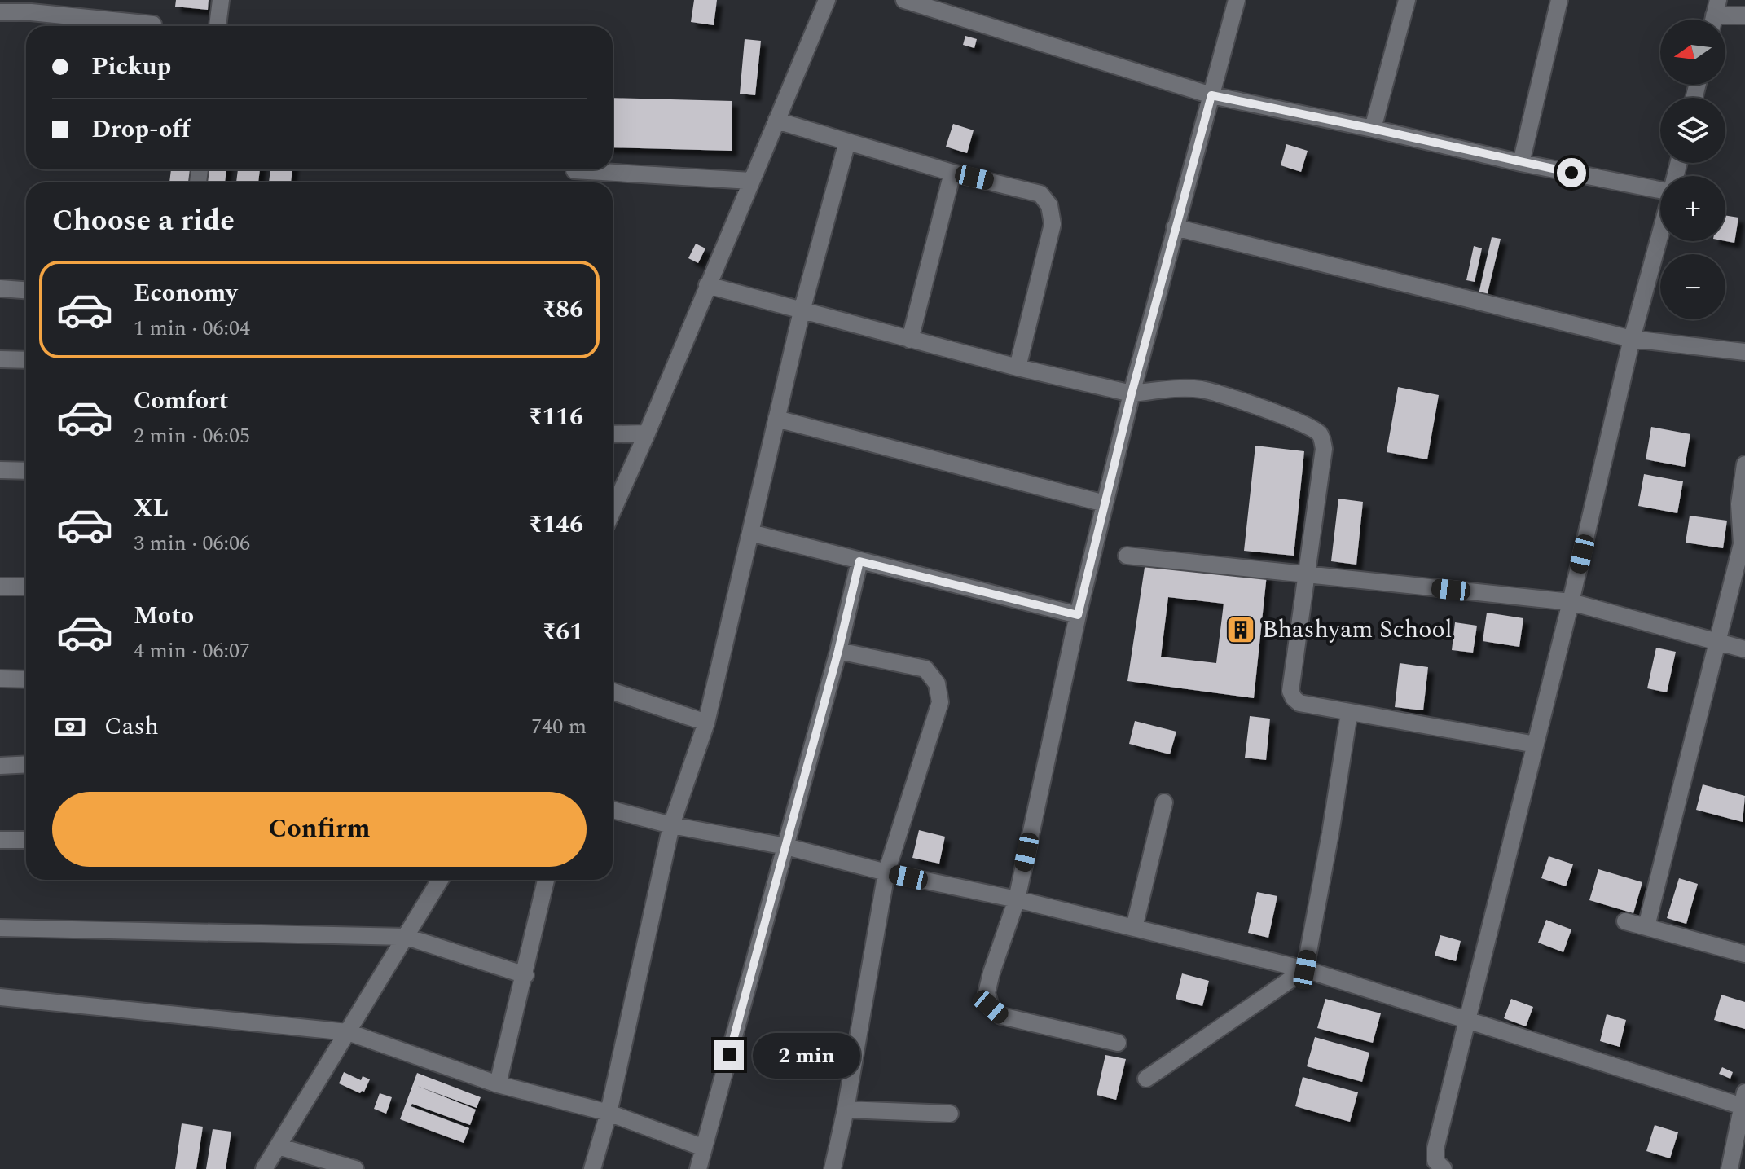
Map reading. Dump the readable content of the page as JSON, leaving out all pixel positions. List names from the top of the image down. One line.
{"places":{"building":["Bhashyam School"]},"north":"left","page":{"map_buttons":["+","−"],"banner":["Pickup","Drop-off"],"heading":"Choose a ride","list":[{"name":"Economy","note":"1 min · 06:04","value":"₹86"},{"name":"Comfort","note":"2 min · 06:05","value":"₹116"},{"name":"XL","note":"3 min · 06:06","value":"₹146"},{"name":"Moto","note":"4 min · 06:07","value":"₹61"}],"pay":["Cash","740 m"],"buttons":"Confirm","bubble":"2 min"}}
